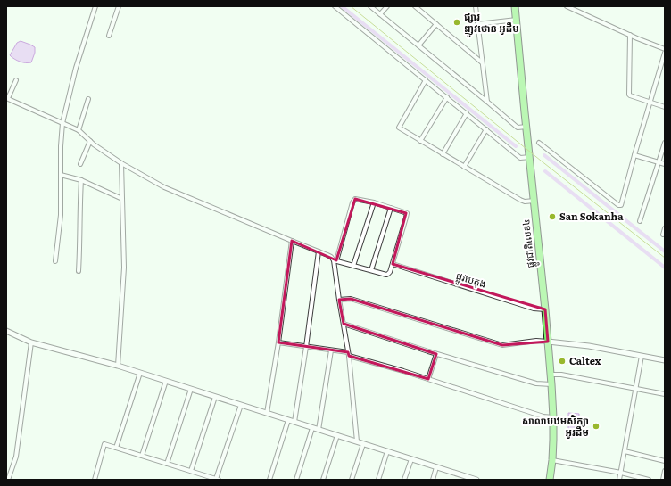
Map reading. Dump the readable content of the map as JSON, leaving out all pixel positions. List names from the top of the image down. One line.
{"streets":{"highway":["ផ្លូវជាតិលេខ៤"],"street":["ផ្លូវបេតុង"]},"crossings":[["ផ្លូវជាតិលេខ៤","ផ្លូវបេតុង"]],"places":["ផ្សារ ញូវថោន អូដឹម","San Sokanha","Caltex","សាលាបឋមសិក្សា អូរដឹម"]}
